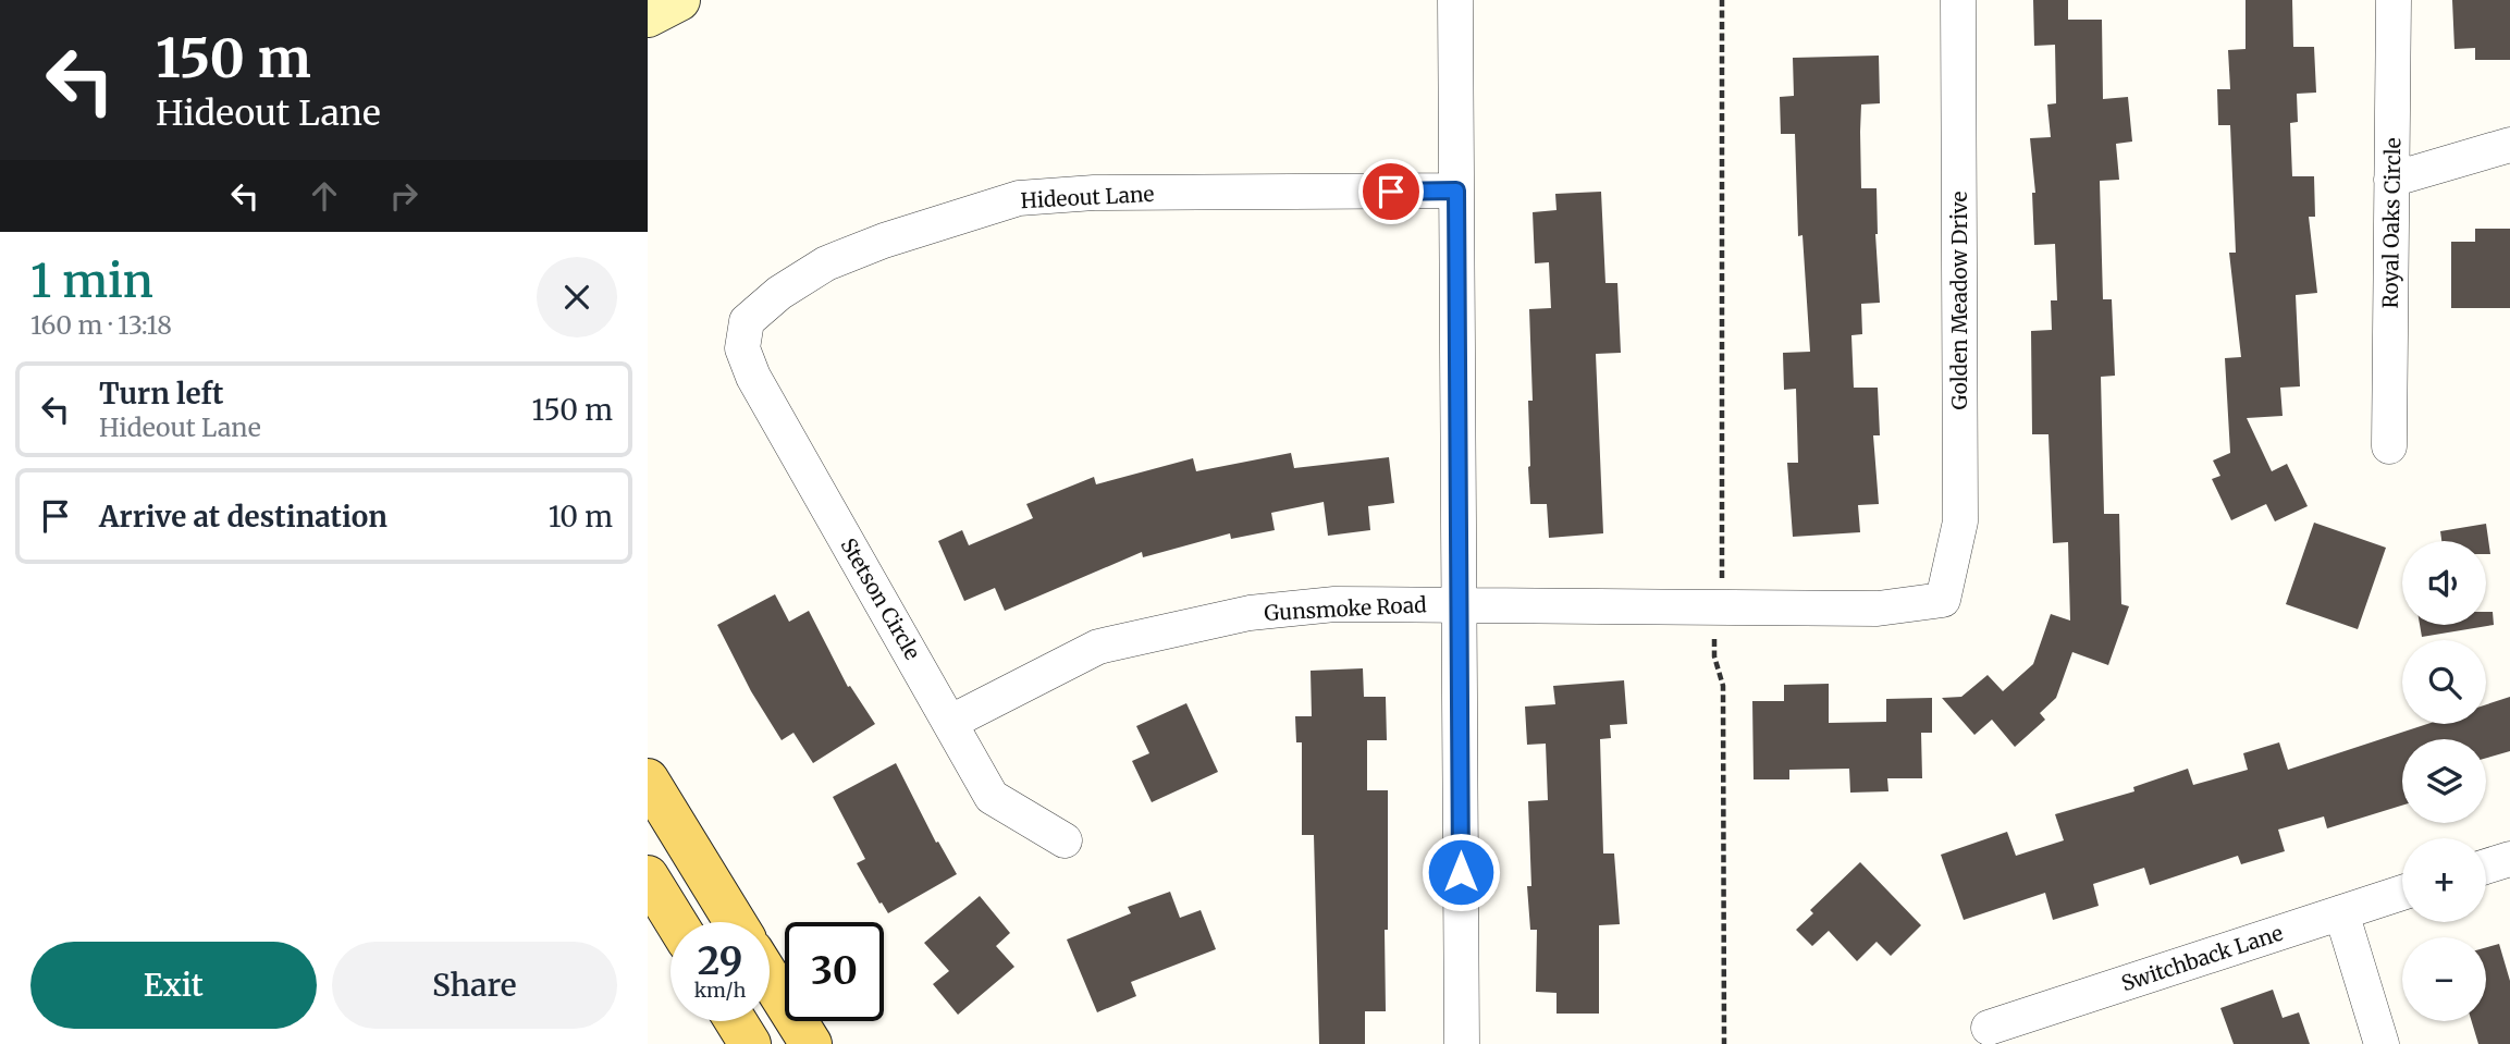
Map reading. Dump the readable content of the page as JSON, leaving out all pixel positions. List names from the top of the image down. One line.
{"streets":{"street":["Hideout Lane","Royal Oaks Circle","Golden Meadow Drive","Stetson Circle","Gunsmoke Road","Switchback Lane"]},"crossings":[["Hideout Lane","Stetson Circle"],["Golden Meadow Drive","Gunsmoke Road"],["Stetson Circle","Gunsmoke Road"]],"page":{"turn":["150 m","Hideout Lane"],"heading":["1 min","160 m · 13:18"],"list":[{"name":"Turn left","note":"Hideout Lane","value":"150 m"},{"name":"Arrive at destination","value":"10 m"}],"map_buttons":["+","−"],"speed":"29 km/h","limit":"30","buttons":["Exit","Share"]}}
